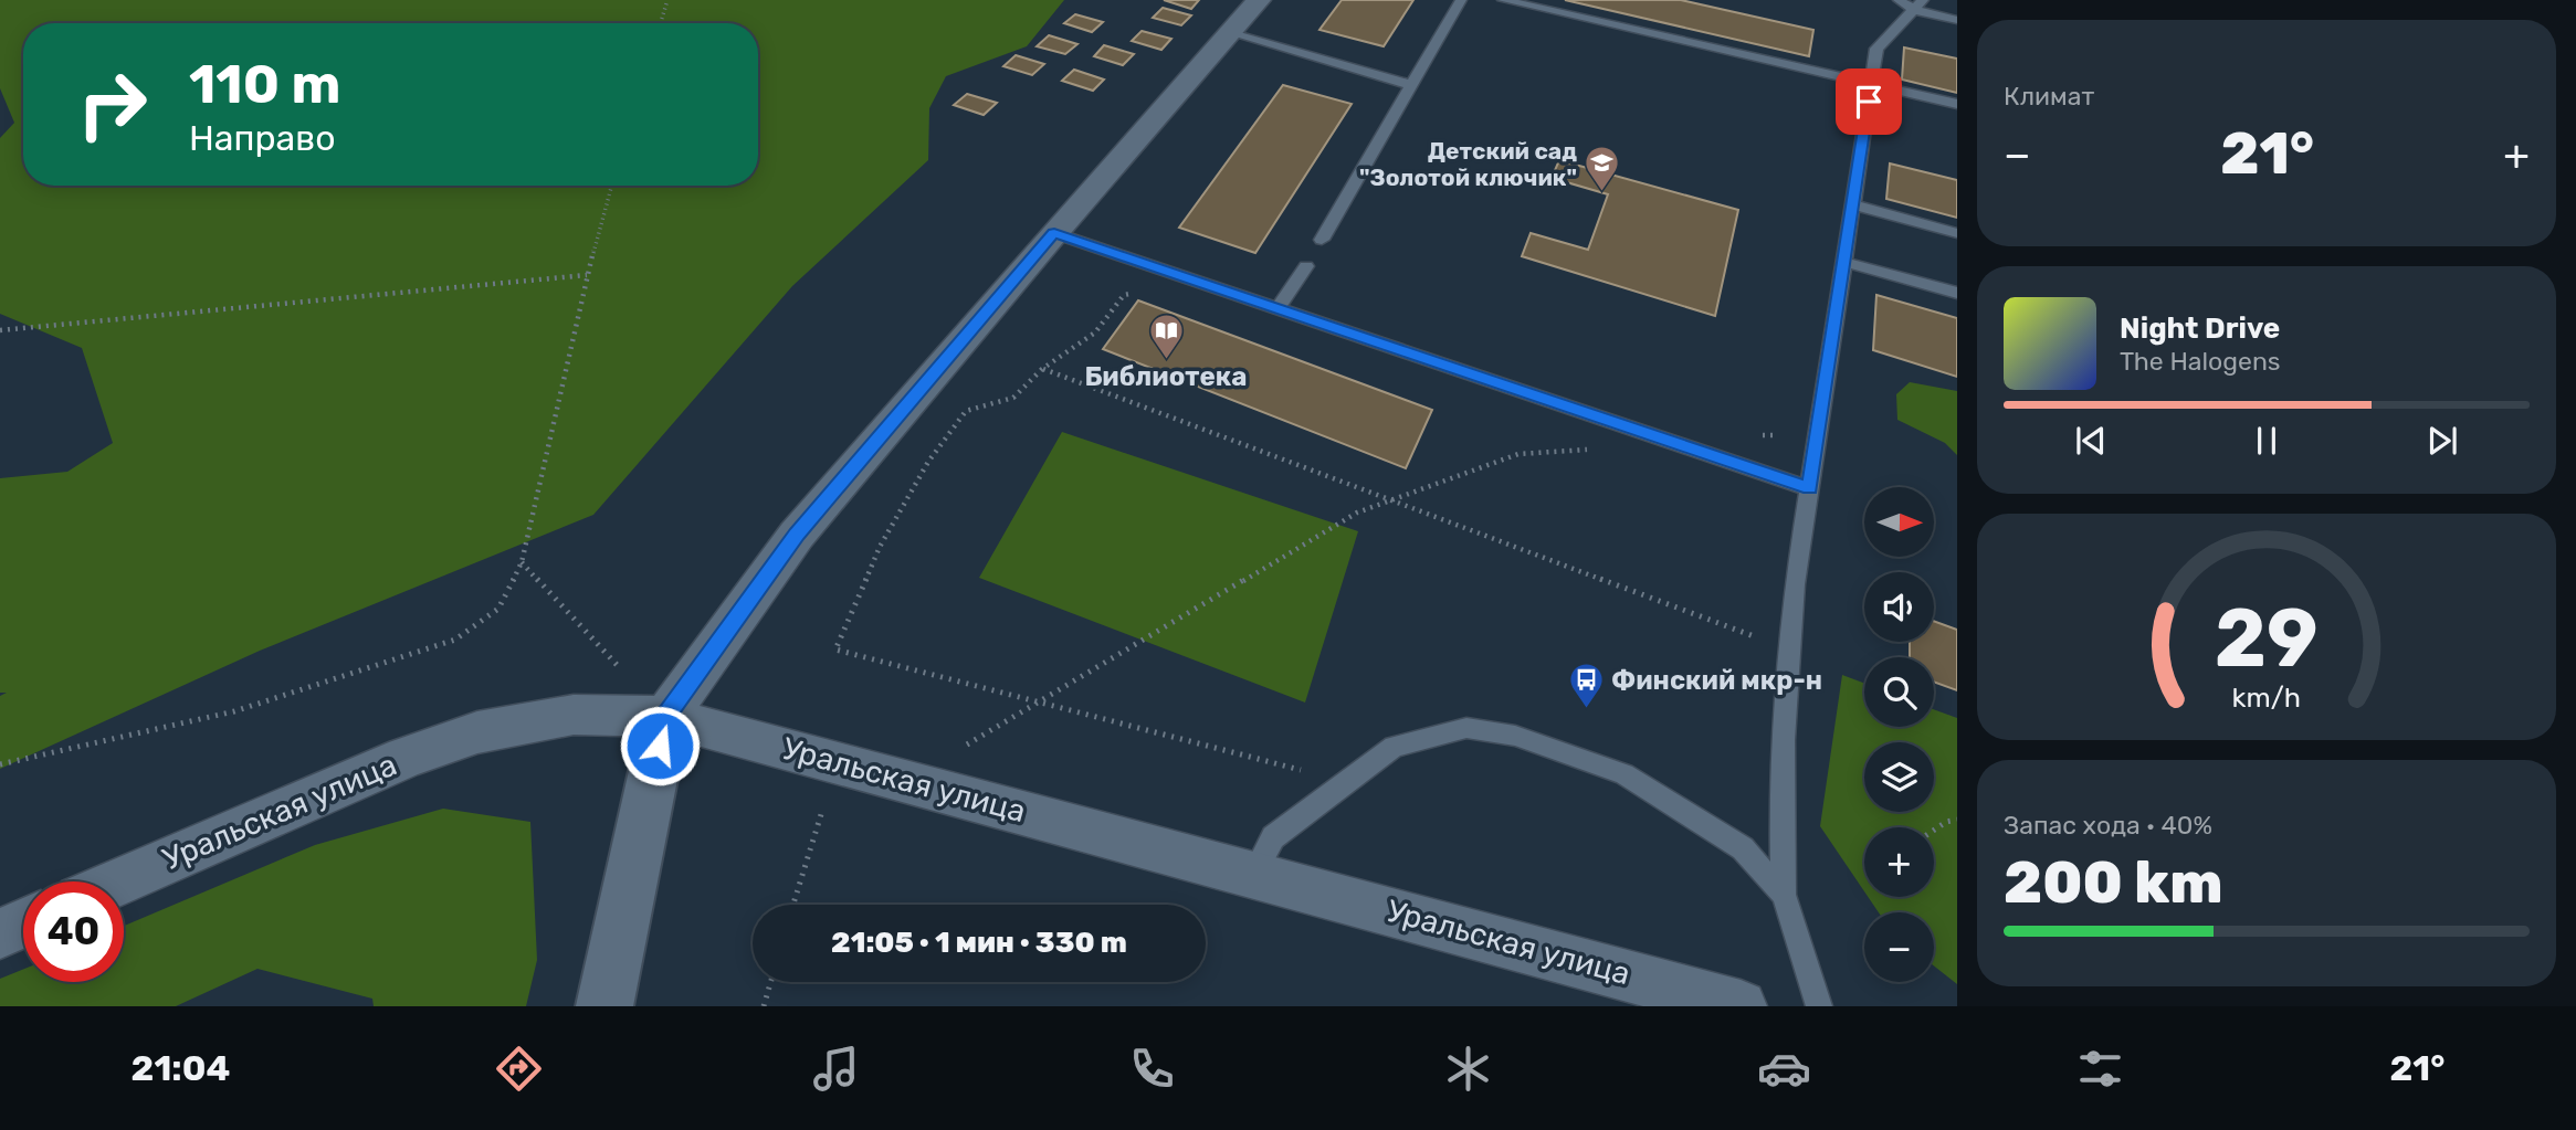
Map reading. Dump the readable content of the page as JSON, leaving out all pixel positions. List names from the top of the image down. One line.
{"streets":{"street":["Уральская улица"]},"places":{"school or university":["Детский сад \"Золотой ключик\""],"library":["Библиотека"],"bus stop":["Финский мкр-н"]},"north":"right","page":{"tile":["Климат",["Запас хода · 40%","200 km"]],"turn":["110 m","Направо"],"heat":["−","21°","+"],"song":["Night Drive","The Halogens"],"map_buttons":["+","−"],"limit":"40","trip":"21:05 · 1 мин · 330 m","tabs":["21:04","21°"],"gauge":["29","km/h"]}}
